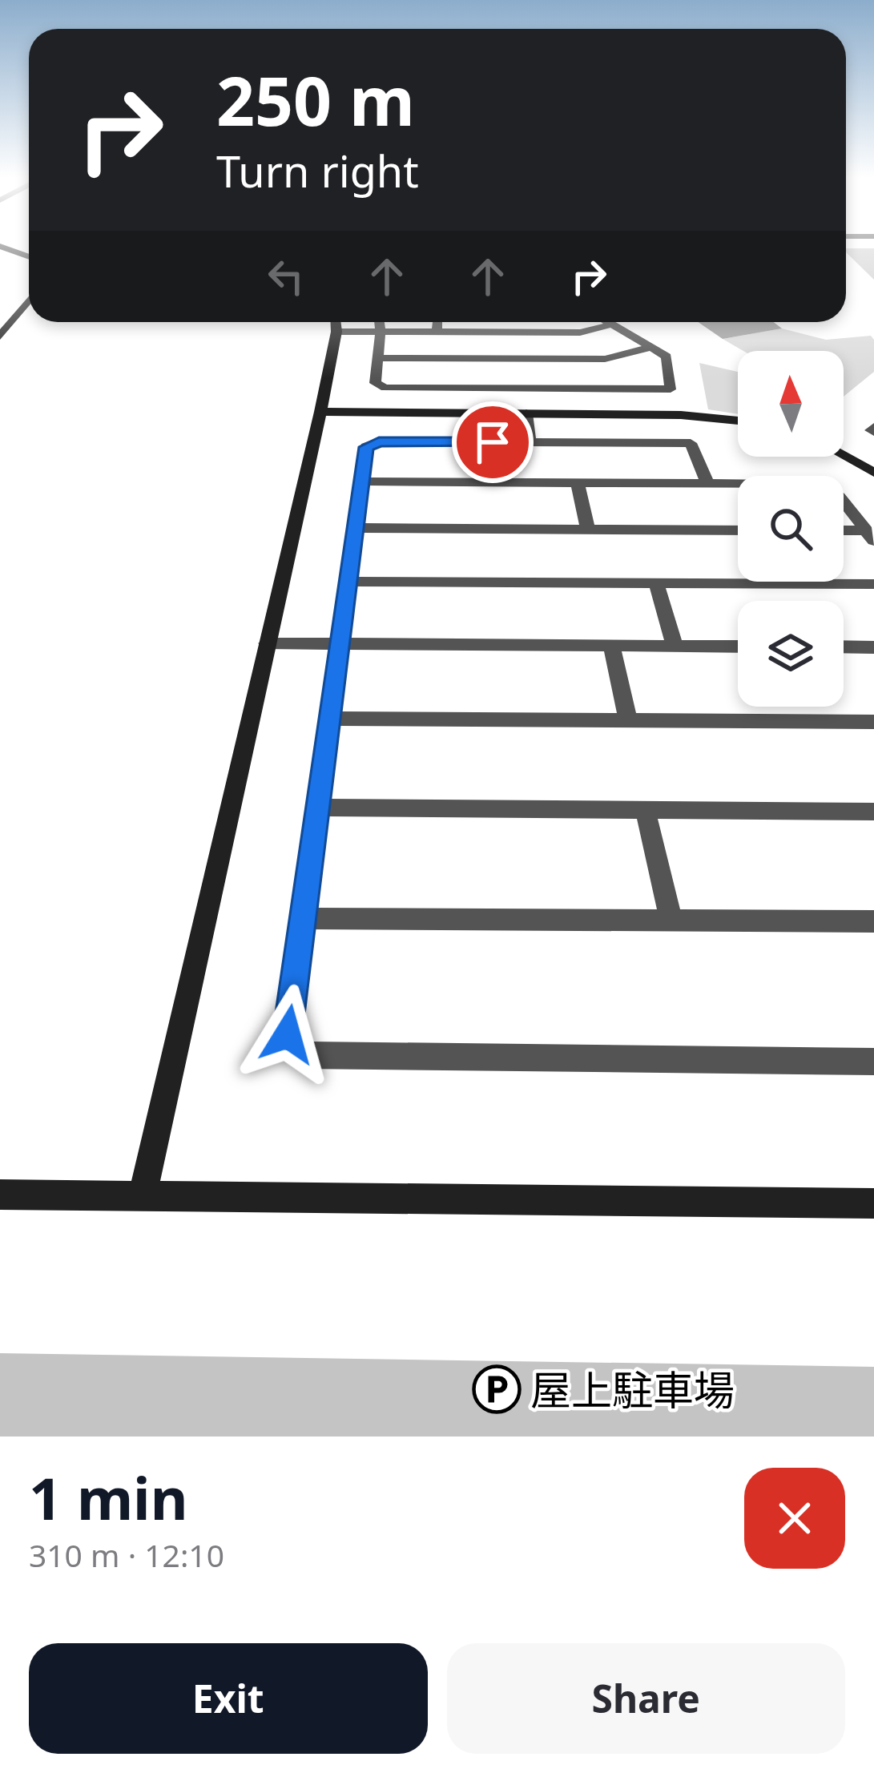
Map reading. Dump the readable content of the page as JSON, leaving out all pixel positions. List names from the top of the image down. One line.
{"places":{"parking":["屋上駐車場"]},"north":"top","page":{"turn":["250 m","Turn right"],"heading":["1 min","310 m · 12:10"],"buttons":["Exit","Share"]}}
